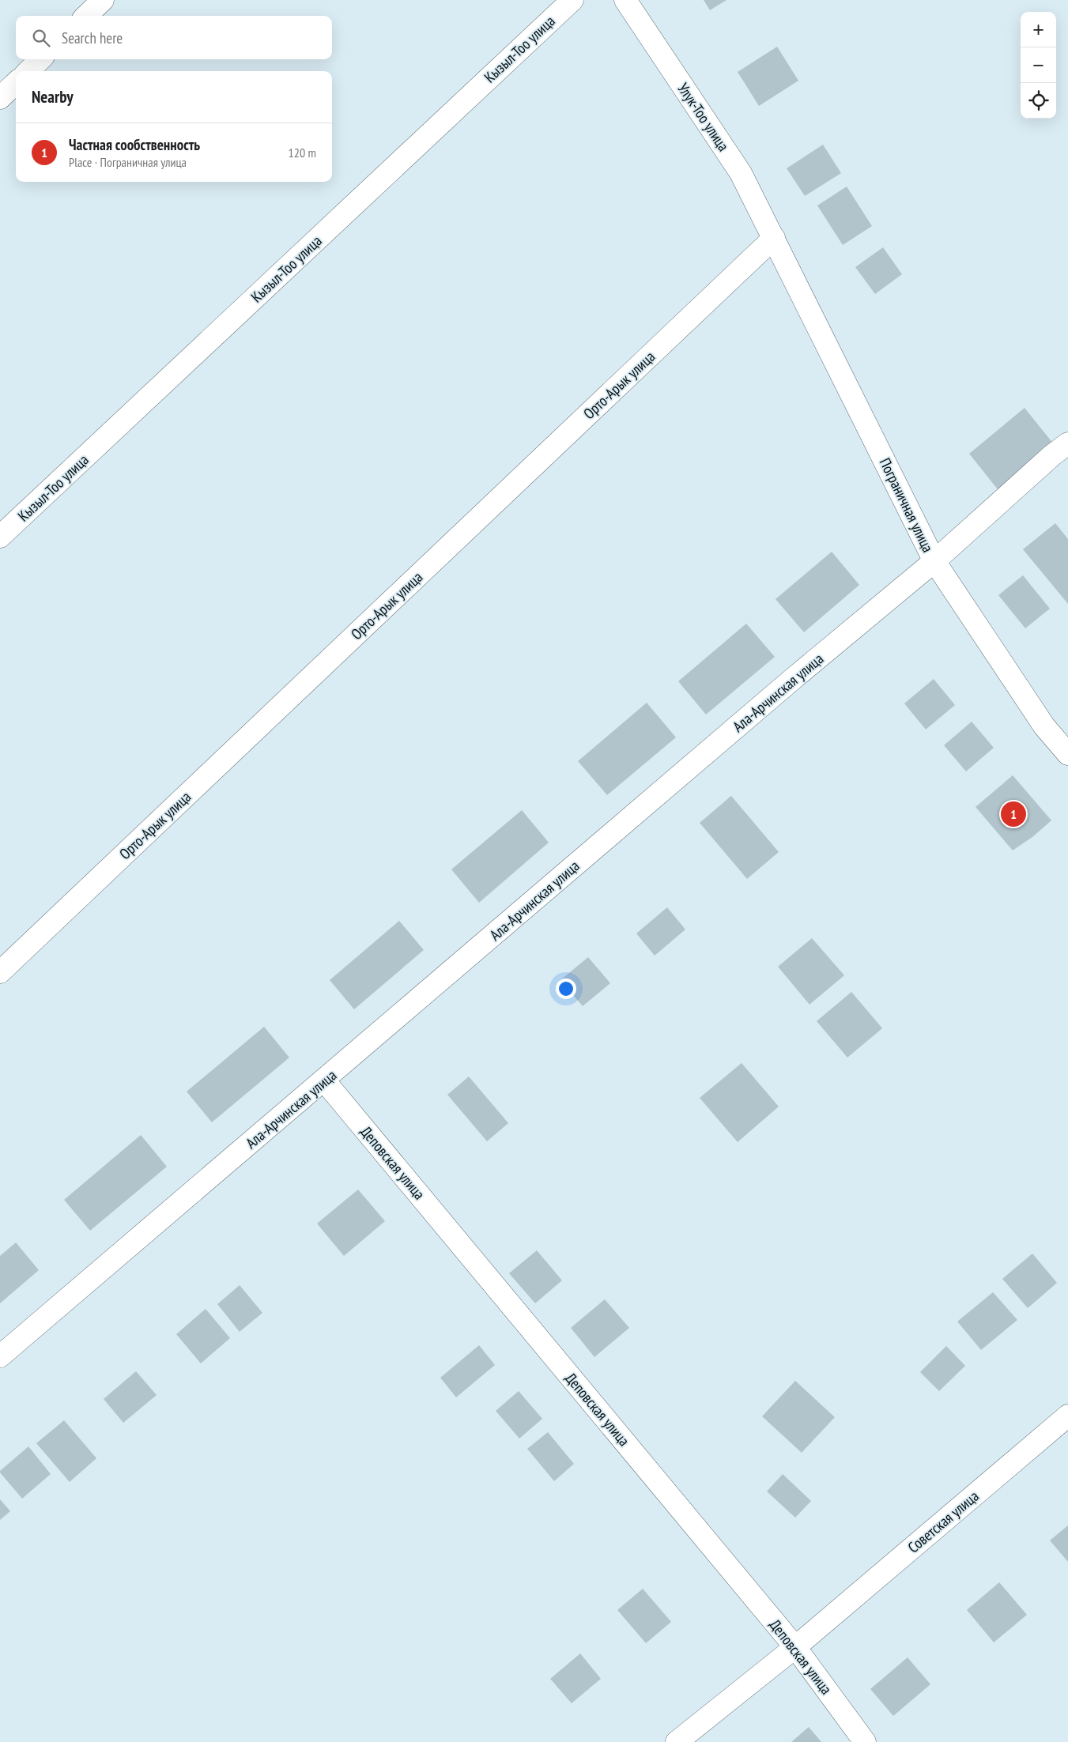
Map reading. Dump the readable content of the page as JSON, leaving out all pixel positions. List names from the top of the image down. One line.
{"streets":{"street":["Кызыл-Тоо улица","Улук-Тоо улица","Орто-Арык улица","Пограничная улица","Ала-Арчинская улица","Деповская улица","Советская улица"]},"crossings":[["Улук-Тоо улица","Орто-Арык улица"],["Улук-Тоо улица","Пограничная улица"],["Орто-Арык улица","Пограничная улица"],["Пограничная улица","Ала-Арчинская улица"],["Ала-Арчинская улица","Деповская улица"],["Деповская улица","Советская улица"]],"page":{"map_buttons":["+","−"],"search":"Search here","heading":"Nearby","list":[{"mark":"1","name":"Частная сообственность","note":"Place · Пограничная улица","value":"120 m"}],"pins":"1"}}
